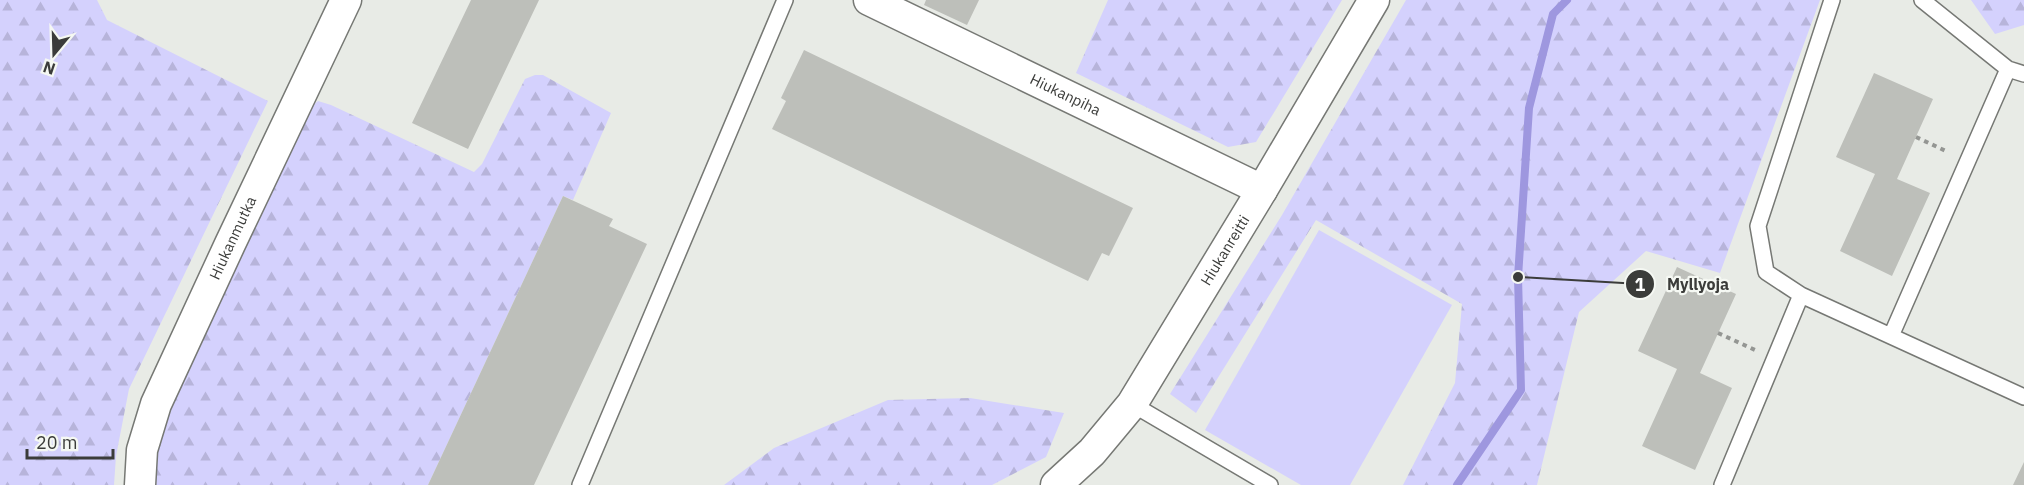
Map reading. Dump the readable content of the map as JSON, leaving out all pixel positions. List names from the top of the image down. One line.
{"streets":{"street":["Hiukanpiha","Hiukanmutka","Hiukanreitti"]},"crossings":[["Hiukanpiha","Hiukanreitti"]],"places":["Myllyoja"],"scale_bar":"20 m","north":"bottom"}
